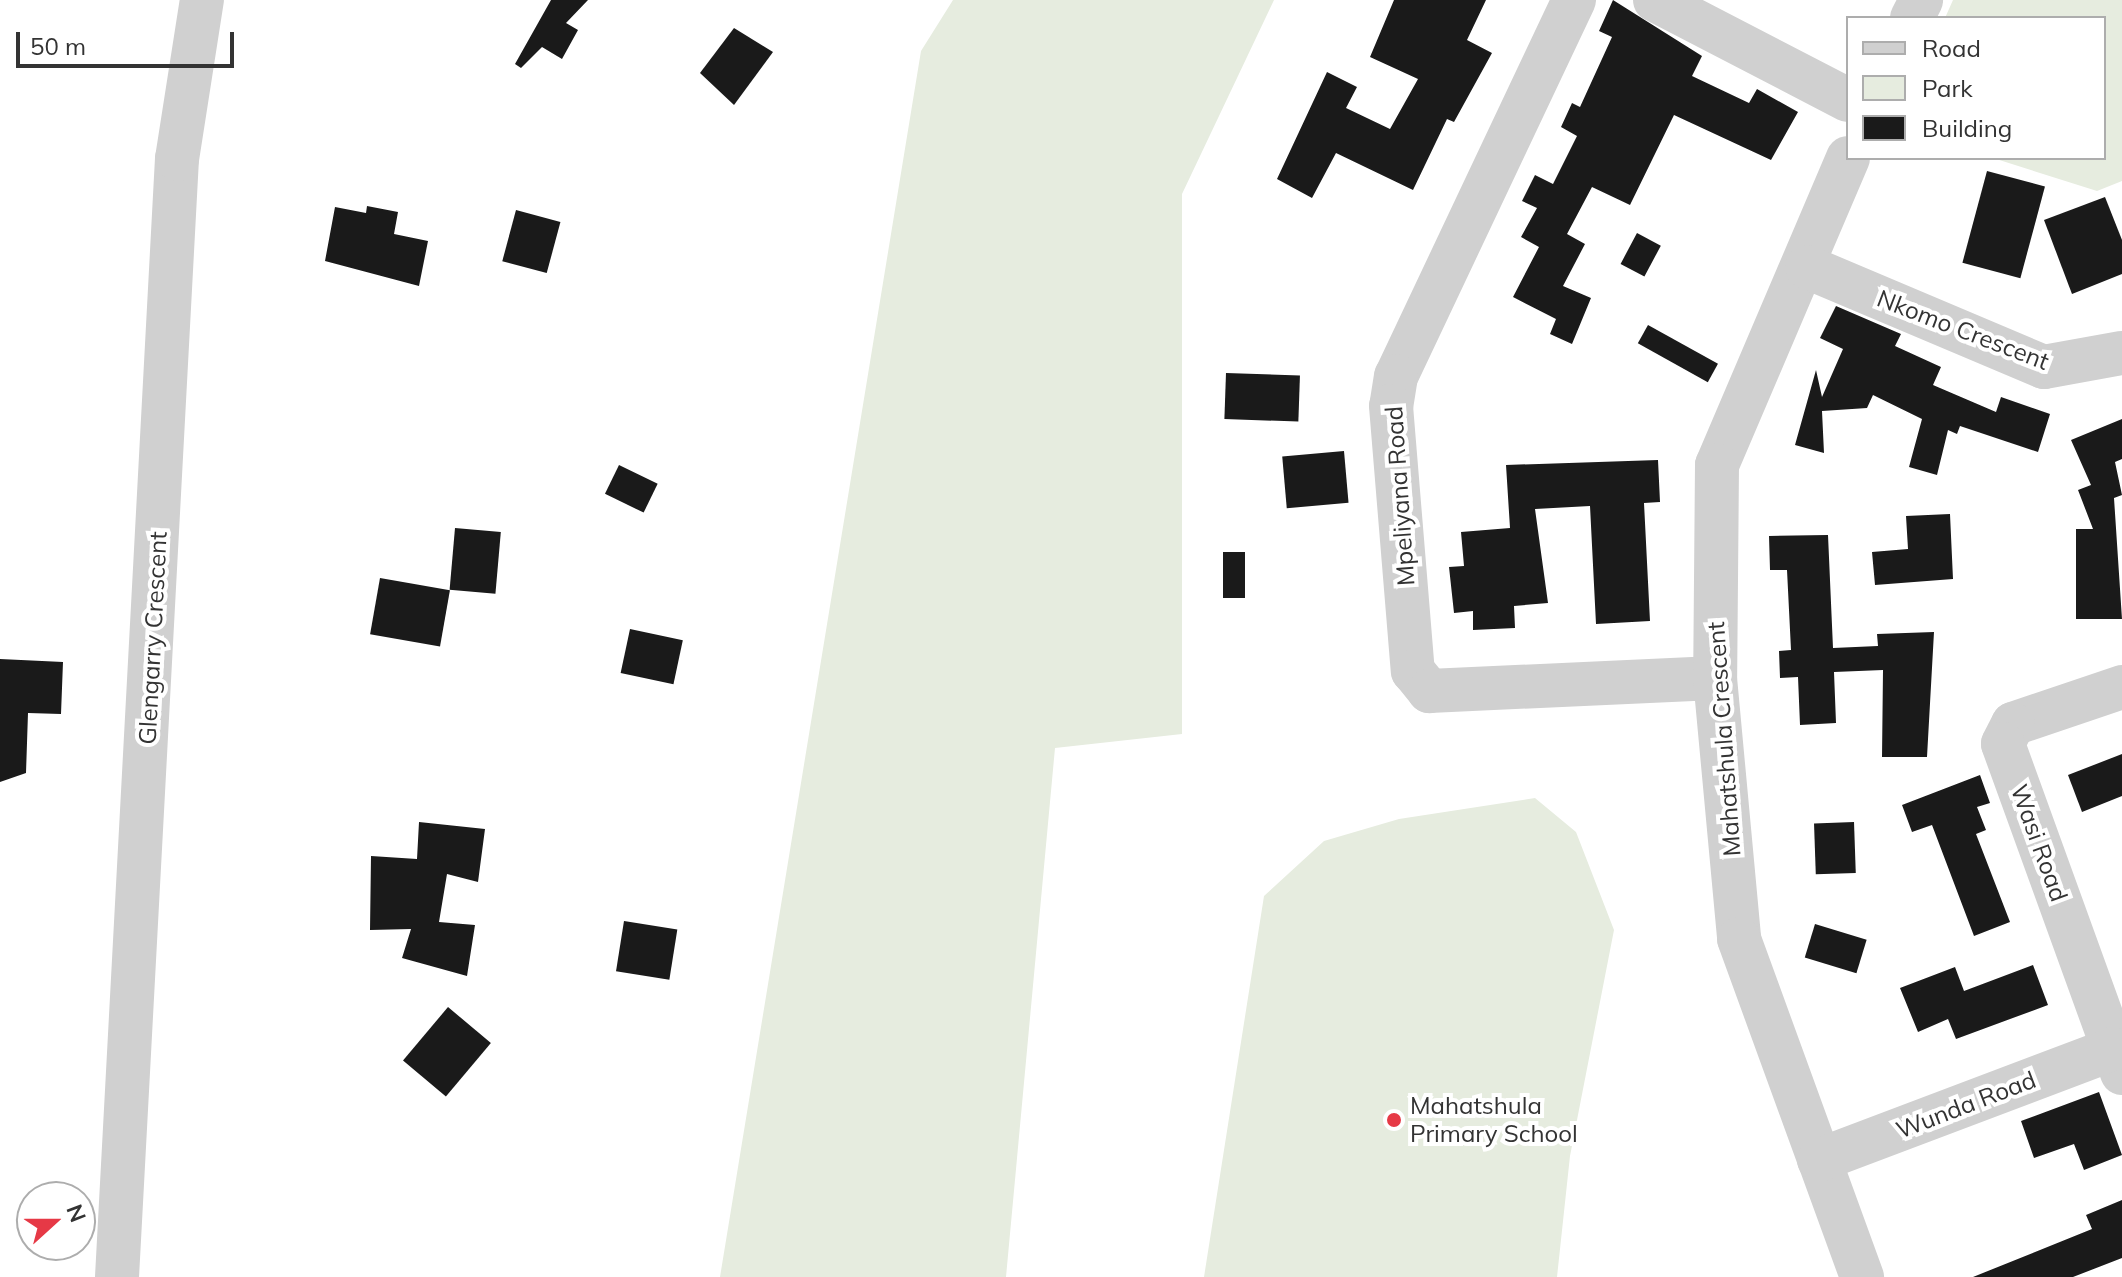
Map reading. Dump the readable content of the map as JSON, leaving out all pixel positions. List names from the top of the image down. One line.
{"streets":{"street":["Nkomo Crescent","Mpeliyana Road","Glengarry Crescent","Mahatshula Crescent","Wasi Road","Wunda Road"]},"crossings":[["Nkomo Crescent","Mahatshula Crescent"],["Mpeliyana Road","Mahatshula Crescent"],["Mahatshula Crescent","Wunda Road"],["Wasi Road","Wunda Road"]],"places":["Mahatshula Primary School"],"legend":["Road","Park","Building"],"scale_bar":"50 m","north":"right"}
